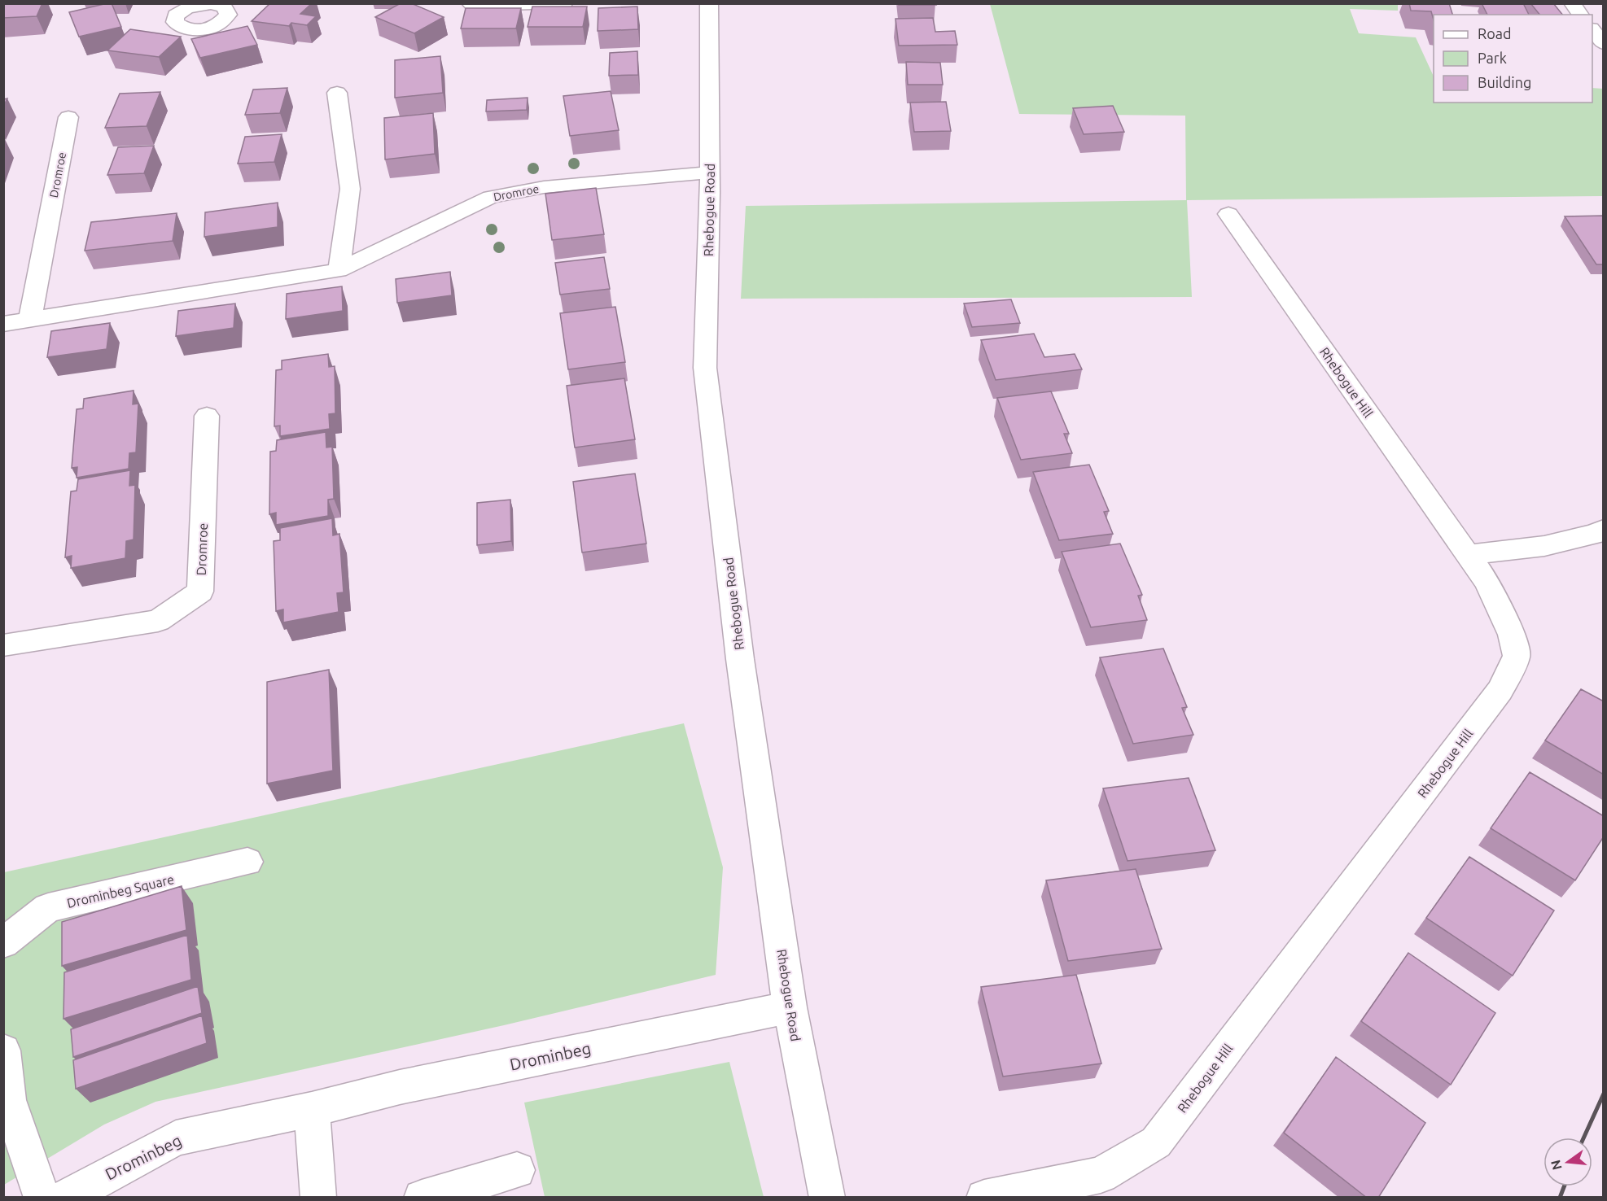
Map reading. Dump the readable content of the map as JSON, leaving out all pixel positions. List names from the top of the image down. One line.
{"streets":{"street":["Dromroe","Rhebogue Road","Rhebogue Hill","Drominbeg Square","Drominbeg"]},"crossings":[["Dromroe","Rhebogue Road"],["Rhebogue Road","Drominbeg"]],"legend":["Road","Park","Building"],"north":"left"}
